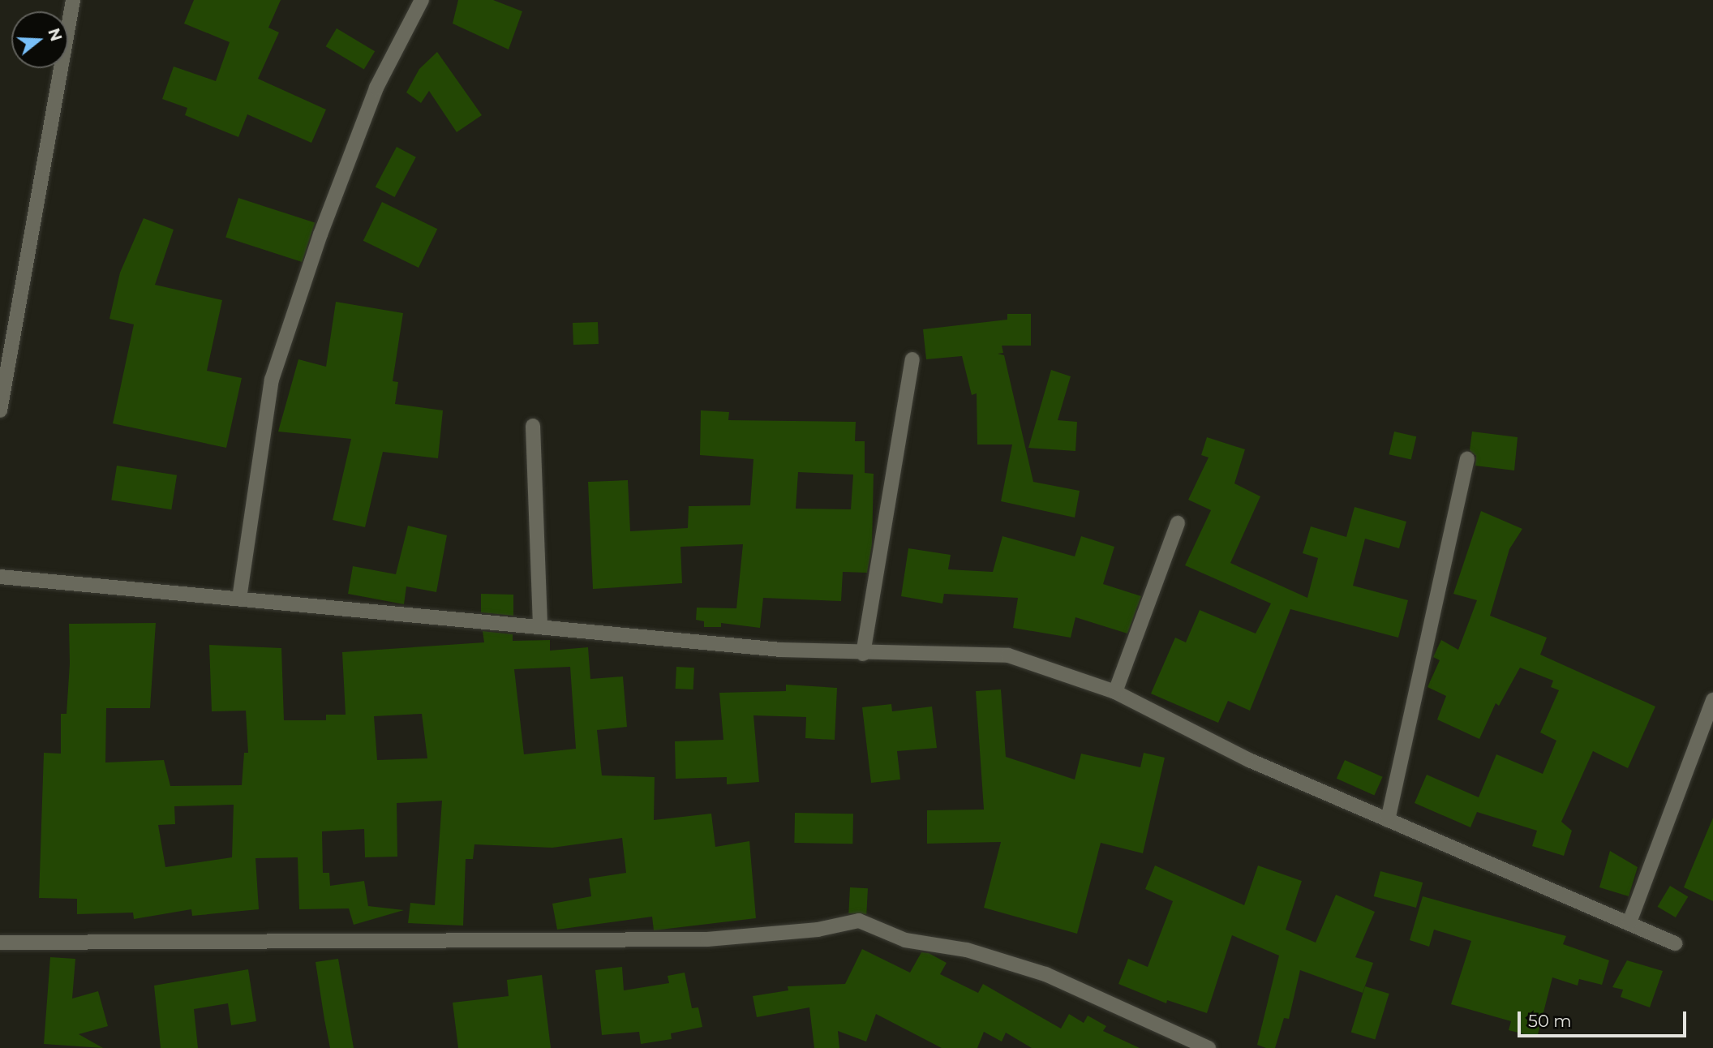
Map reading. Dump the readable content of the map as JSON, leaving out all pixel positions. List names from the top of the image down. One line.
{"scale_bar":"50 m","north":"right"}
